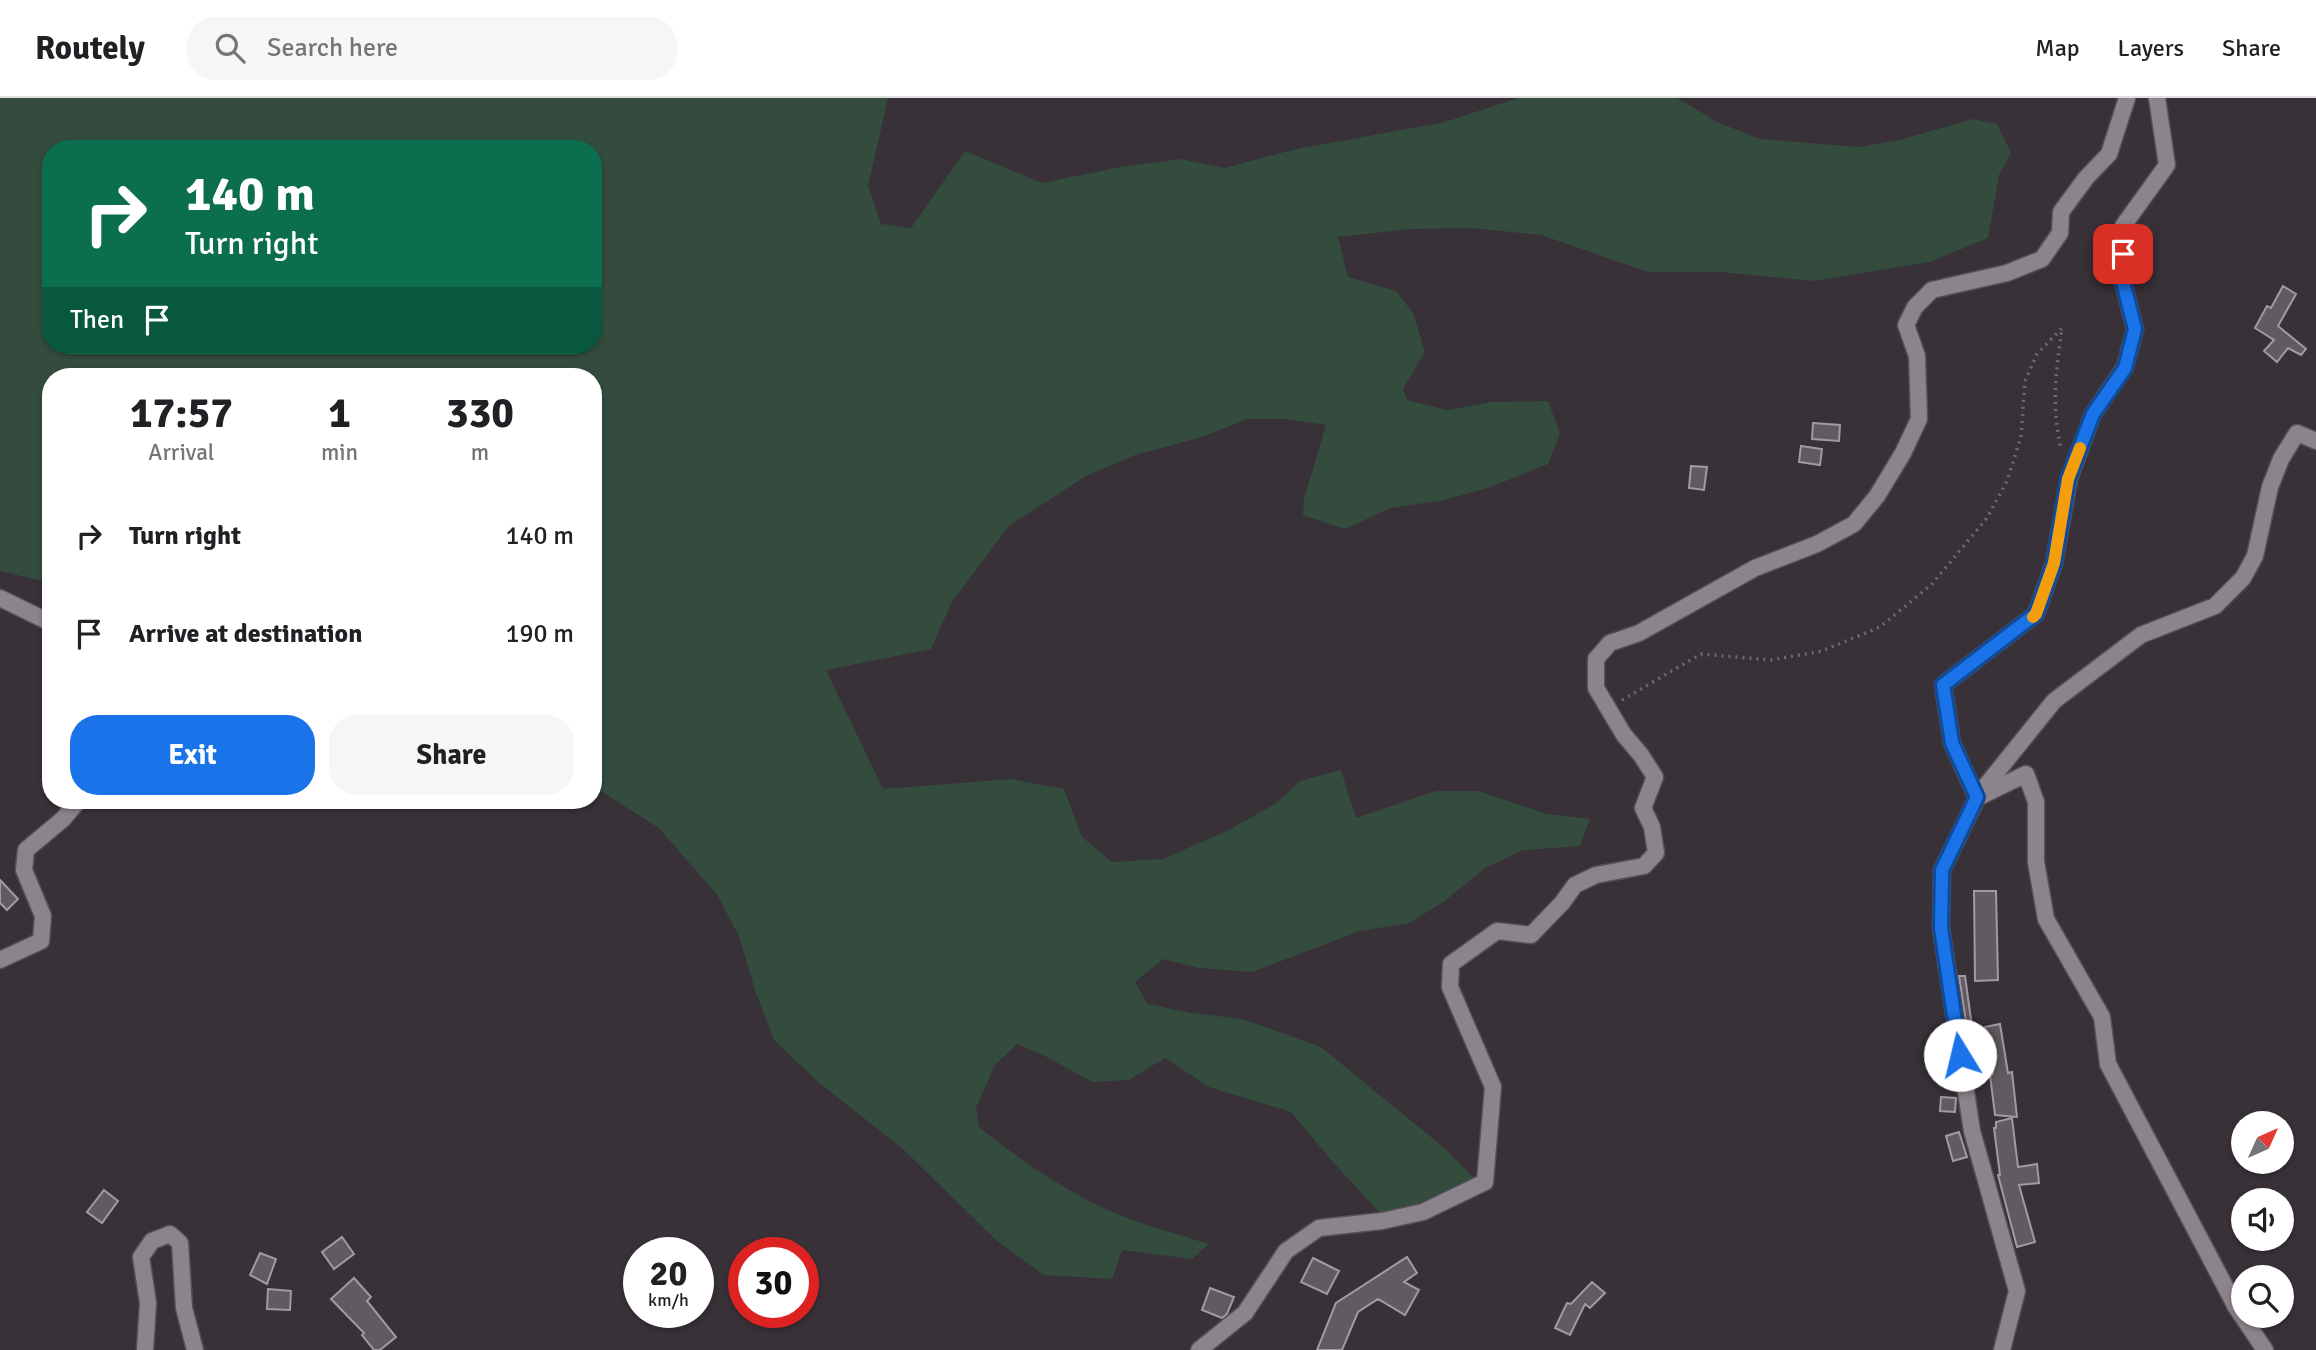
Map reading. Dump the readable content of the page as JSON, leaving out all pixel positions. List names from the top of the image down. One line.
{"north":"top right","page":{"header":"Routely","search":"Search here","nav":["Map","Layers","Share"],"turn":["140 m","Turn right"],"then":"Then","eta":["17:57","Arrival","1","min","330","m"],"list":[{"name":"Turn right","value":"140 m"},{"name":"Arrive at destination","value":"190 m"}],"buttons":["Exit","Share"],"speed":"20 km/h","limit":"30"}}
